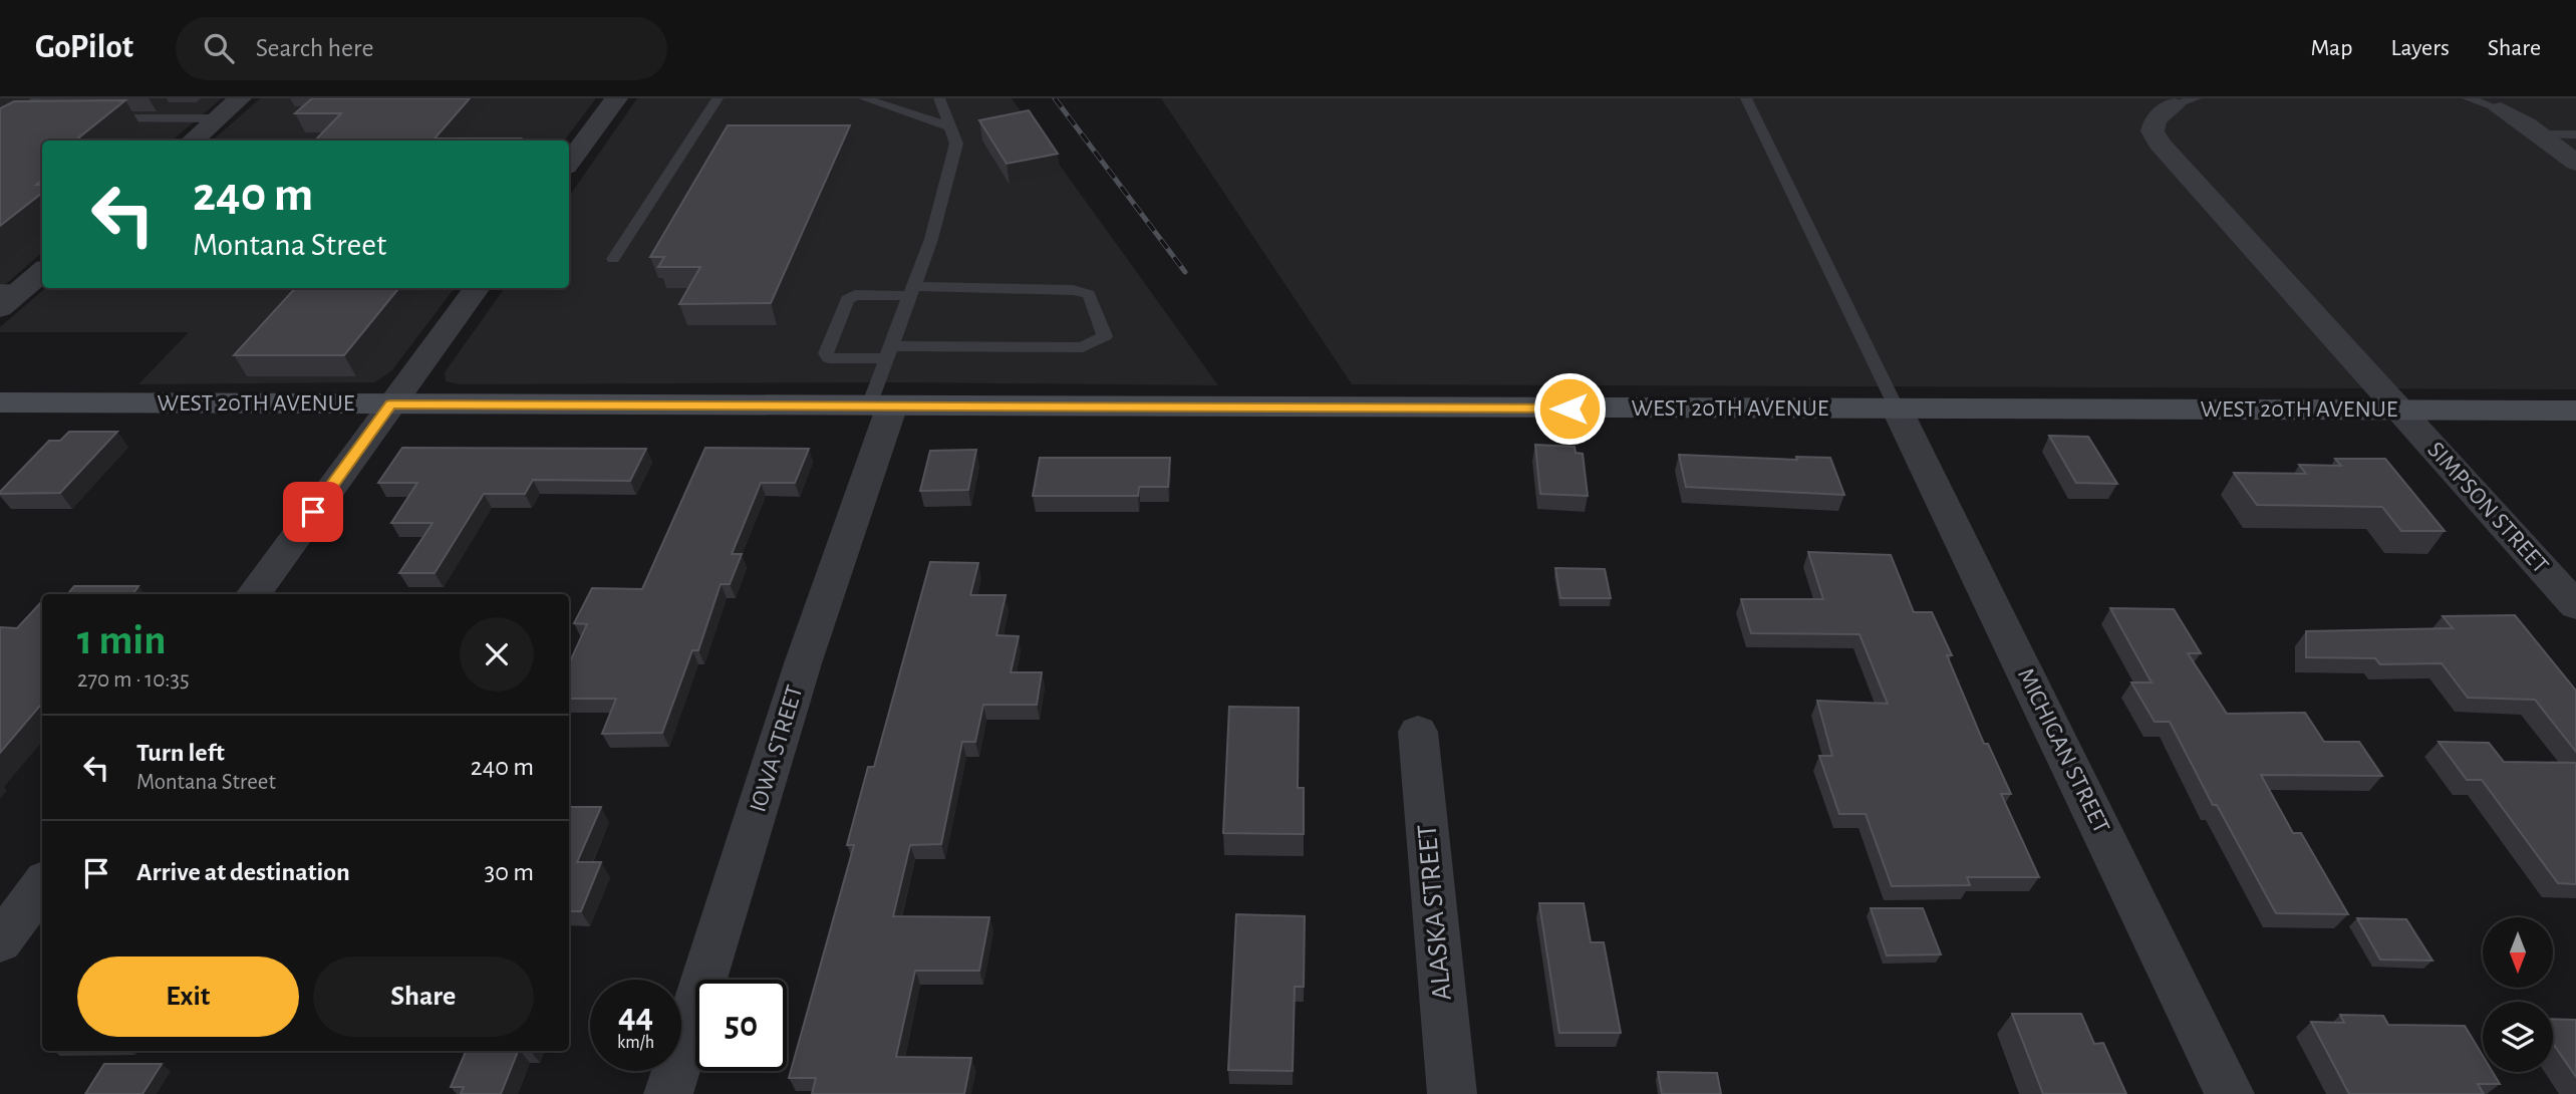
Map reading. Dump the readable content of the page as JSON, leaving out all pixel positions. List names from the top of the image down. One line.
{"streets":{"main road":["WEST 20TH AVENUE"],"street":["SIMPSON STREET","IOWA STREET","MICHIGAN STREET","ALASKA STREET"]},"crossings":[["WEST 20TH AVENUE","SIMPSON STREET"],["WEST 20TH AVENUE","IOWA STREET"],["WEST 20TH AVENUE","MICHIGAN STREET"]],"north":"bottom","page":{"header":"GoPilot","search":"Search here","nav":["Map","Layers","Share"],"turn":["240 m","Montana Street"],"heading":["1 min","270 m · 10:35"],"list":[{"name":"Turn left","note":"Montana Street","value":"240 m"},{"name":"Arrive at destination","value":"30 m"}],"buttons":["Exit","Share"],"speed":"44 km/h","limit":"50"}}
